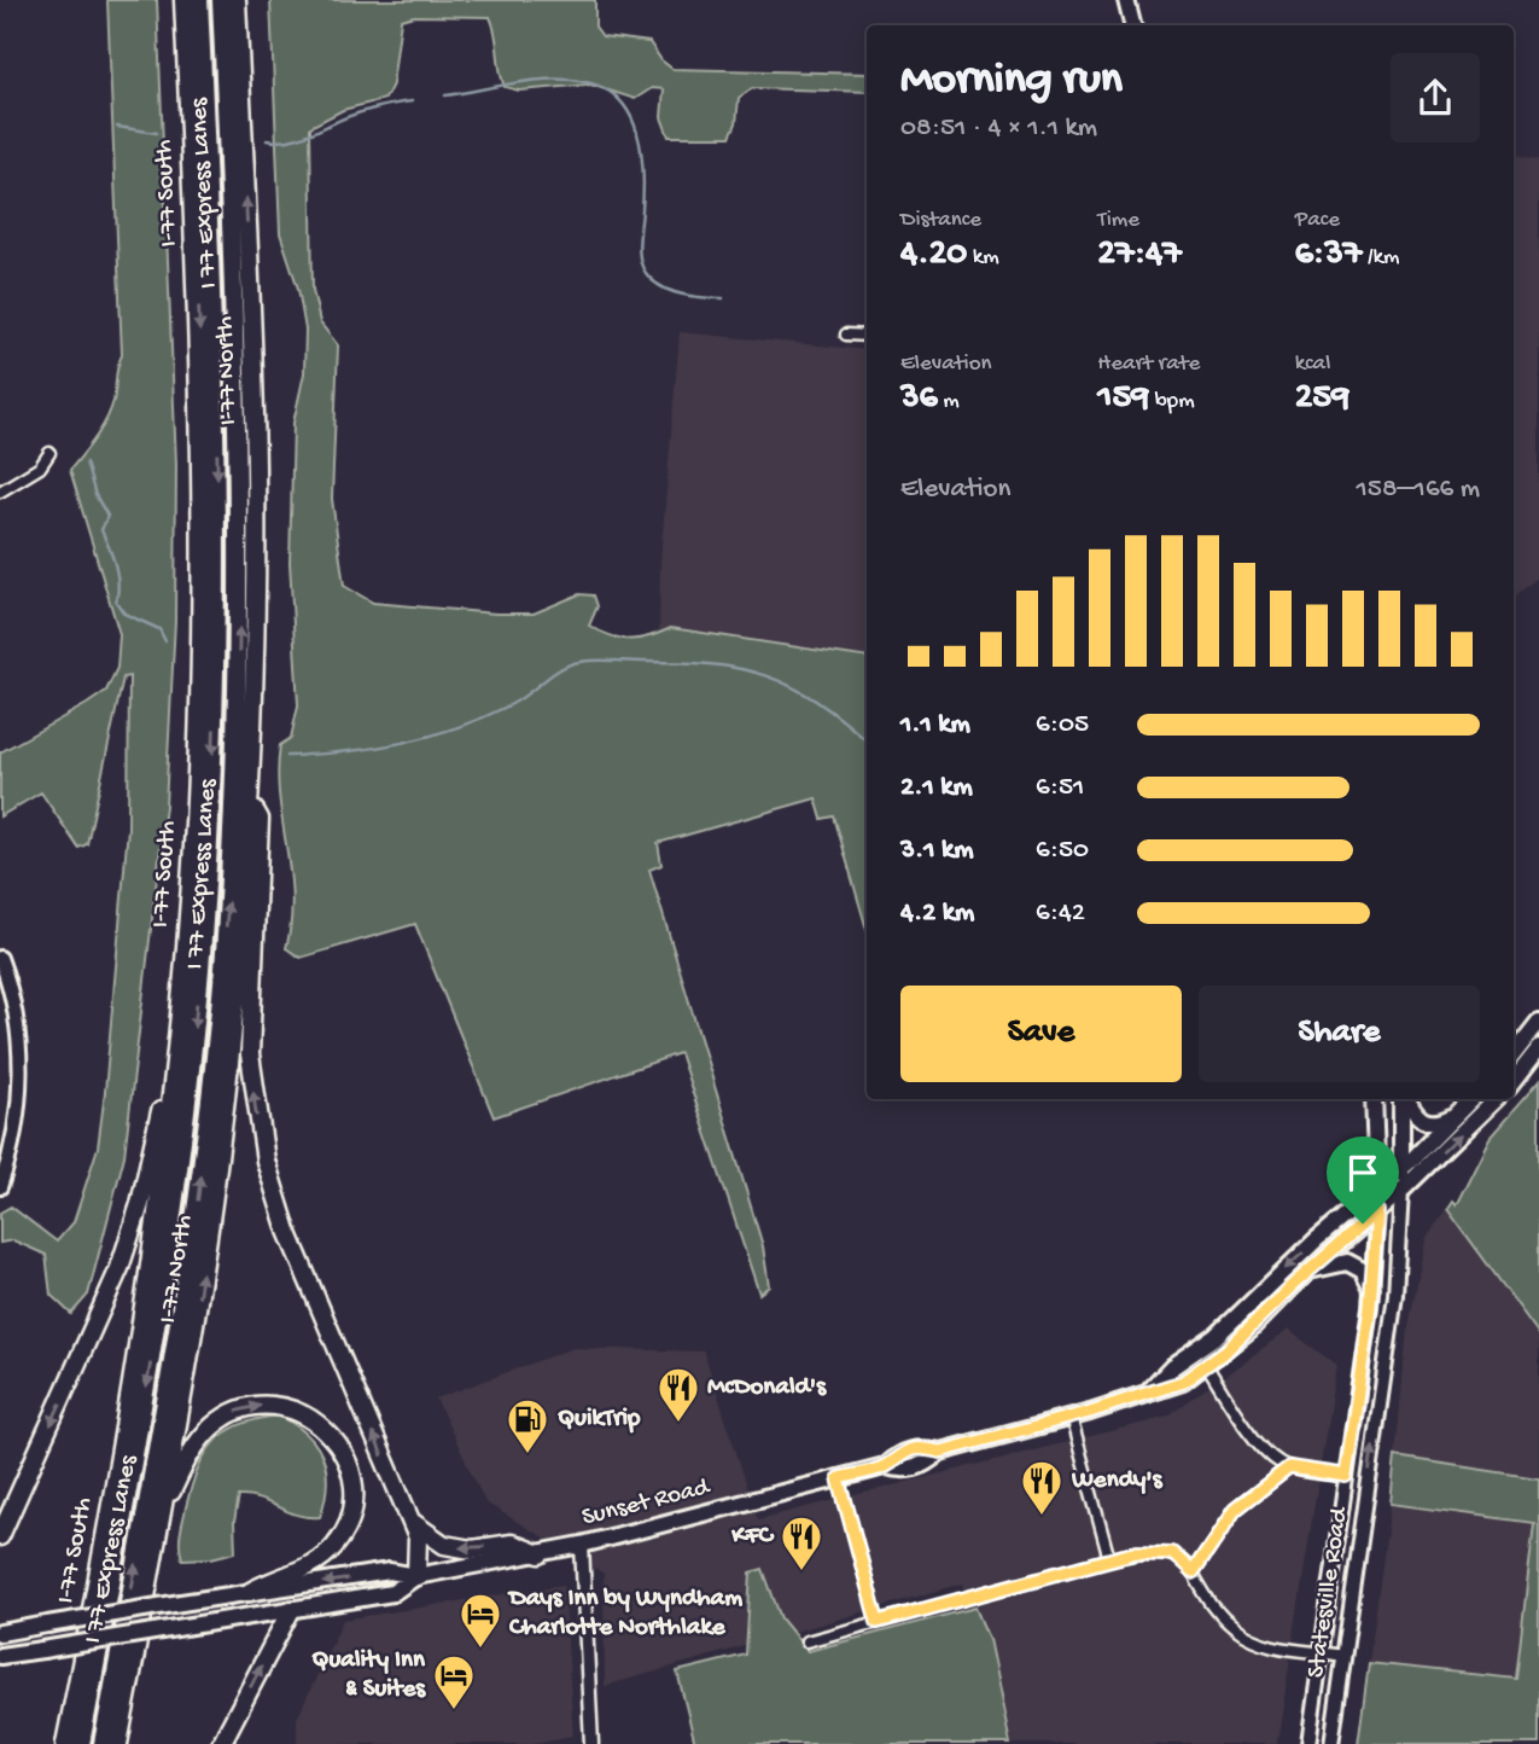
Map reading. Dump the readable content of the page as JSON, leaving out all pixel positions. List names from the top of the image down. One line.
{"streets":{"highway":["I-77 South","I 77 Express Lanes","I-77 North"],"main road":["Sunset Road","Statesville Road"]},"crossings":[["Sunset Road","Statesville Road"]],"one_way":["I-77 South"],"places":{"restaurant":["McDonald's","Wendy's","KFC"],"fuel station":["QuikTrip"],"hotel":["Days Inn by Wyndham Charlotte Northlake","Quality Inn & Suites"]},"page":{"heading":["Morning run","08:51 · 4 × 1.1 km"],"stats":[["Distance","4.20 km"],["Time","27:47"],["Pace","6:37 /km"],["Elevation","36 m"],["Heart rate","159 bpm"],["kcal","259"]],"chart":["Elevation","158–166 m"],"list":[{"name":"1.1 km","note":"6:05"},{"name":"2.1 km","note":"6:51"},{"name":"3.1 km","note":"6:50"},{"name":"4.2 km","note":"6:42"}],"buttons":["Save","Share"]}}
